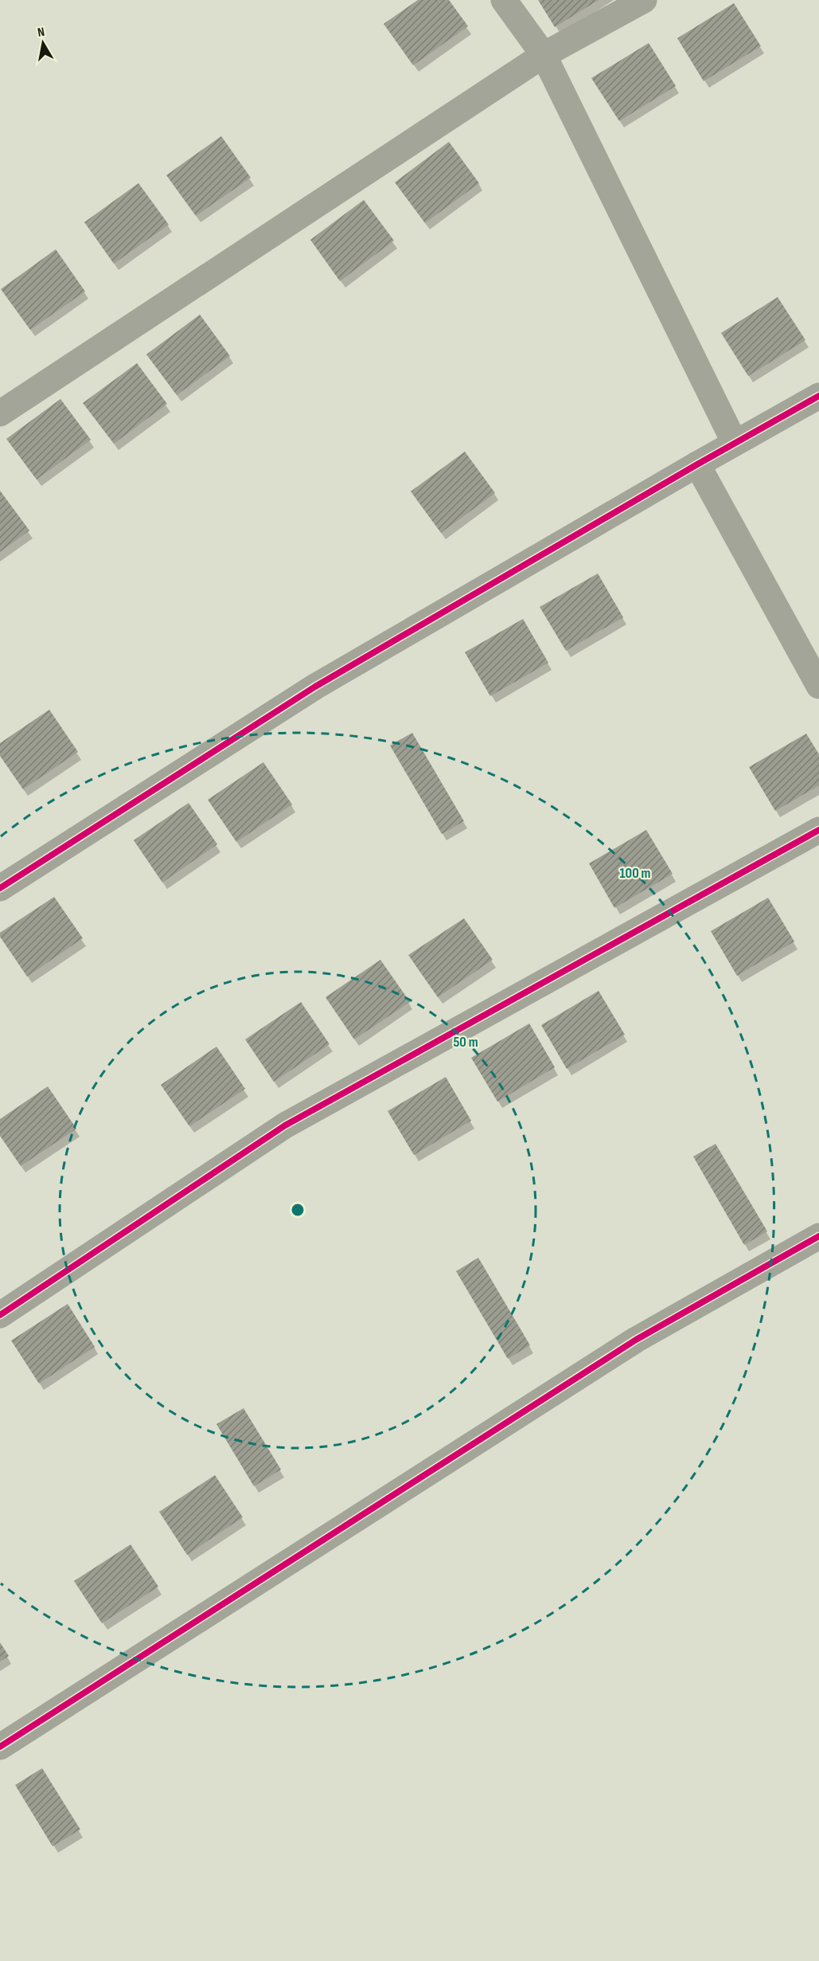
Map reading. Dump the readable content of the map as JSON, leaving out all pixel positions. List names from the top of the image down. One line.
{"north":"top","rings":["100 m","50 m"]}
